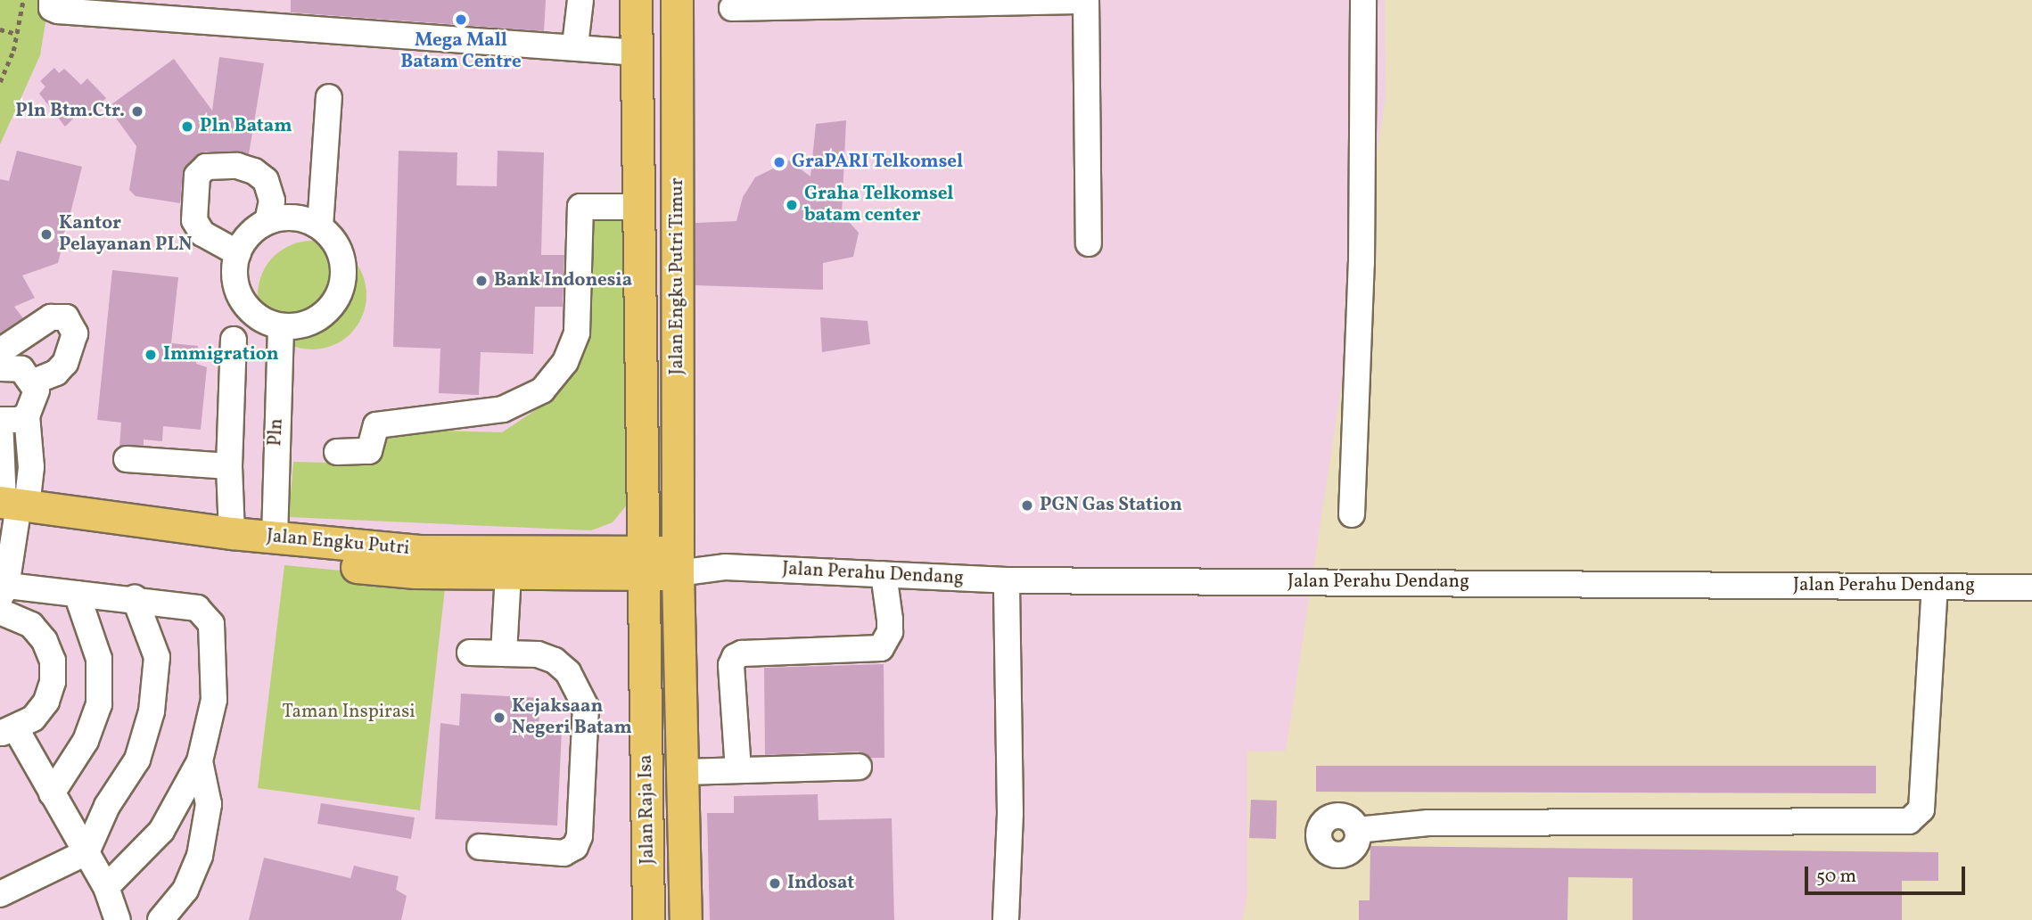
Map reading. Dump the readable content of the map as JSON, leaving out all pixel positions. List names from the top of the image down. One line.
{"streets":{"main road":["Jalan Engku Putri Timur","Jalan Engku Putri","Jalan Raja Isa"],"street":["Pln","Jalan Perahu Dendang"]},"crossings":[["Jalan Engku Putri Timur","Jalan Engku Putri"],["Jalan Engku Putri Timur","Jalan Perahu Dendang"],["Jalan Engku Putri Timur","Jalan Raja Isa"],["Pln","Jalan Engku Putri"],["Jalan Engku Putri","Jalan Perahu Dendang"],["Jalan Engku Putri","Jalan Raja Isa"],["Jalan Perahu Dendang","Jalan Raja Isa"]],"parks":["Taman Inspirasi"],"places":["Mega Mall Batam Centre","Pln Btm.Ctr.","Pln Batam","GraPARI Telkomsel","Graha Telkomsel batam center","Kantor Pelayanan PLN","Bank Indonesia","Immigration","PGN Gas Station","Kejaksaan Negeri Batam","Indosat"],"scale_bar":"50 m"}
